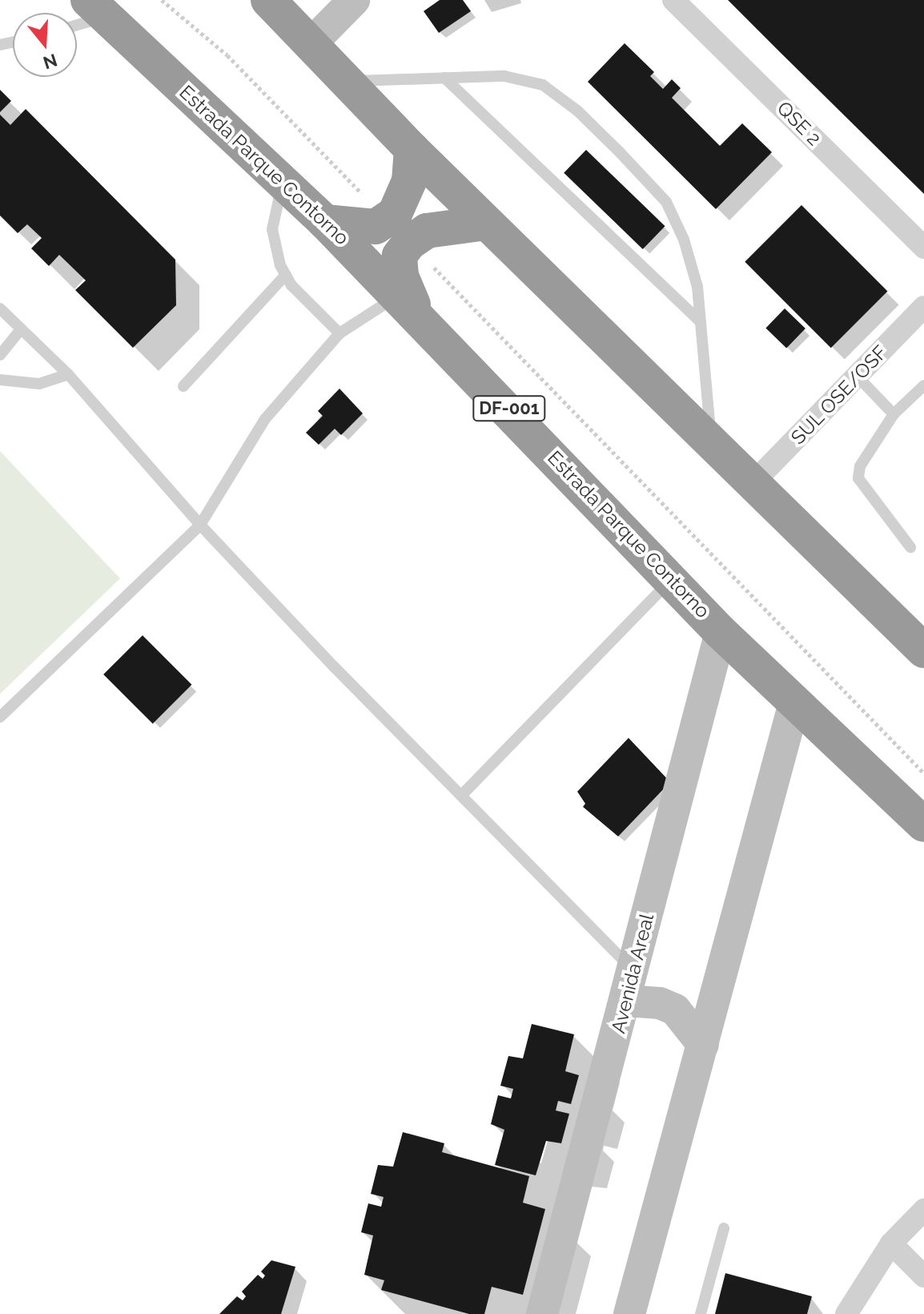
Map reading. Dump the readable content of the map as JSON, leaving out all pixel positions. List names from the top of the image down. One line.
{"streets":{"highway":["Estrada Parque Contorno","DF-001"],"main road":["Avenida Areal"],"street":["QSE 2","SUL OSE/OSF"]},"crossings":[["Estrada Parque Contorno","Avenida Areal"]],"north":"bottom"}
